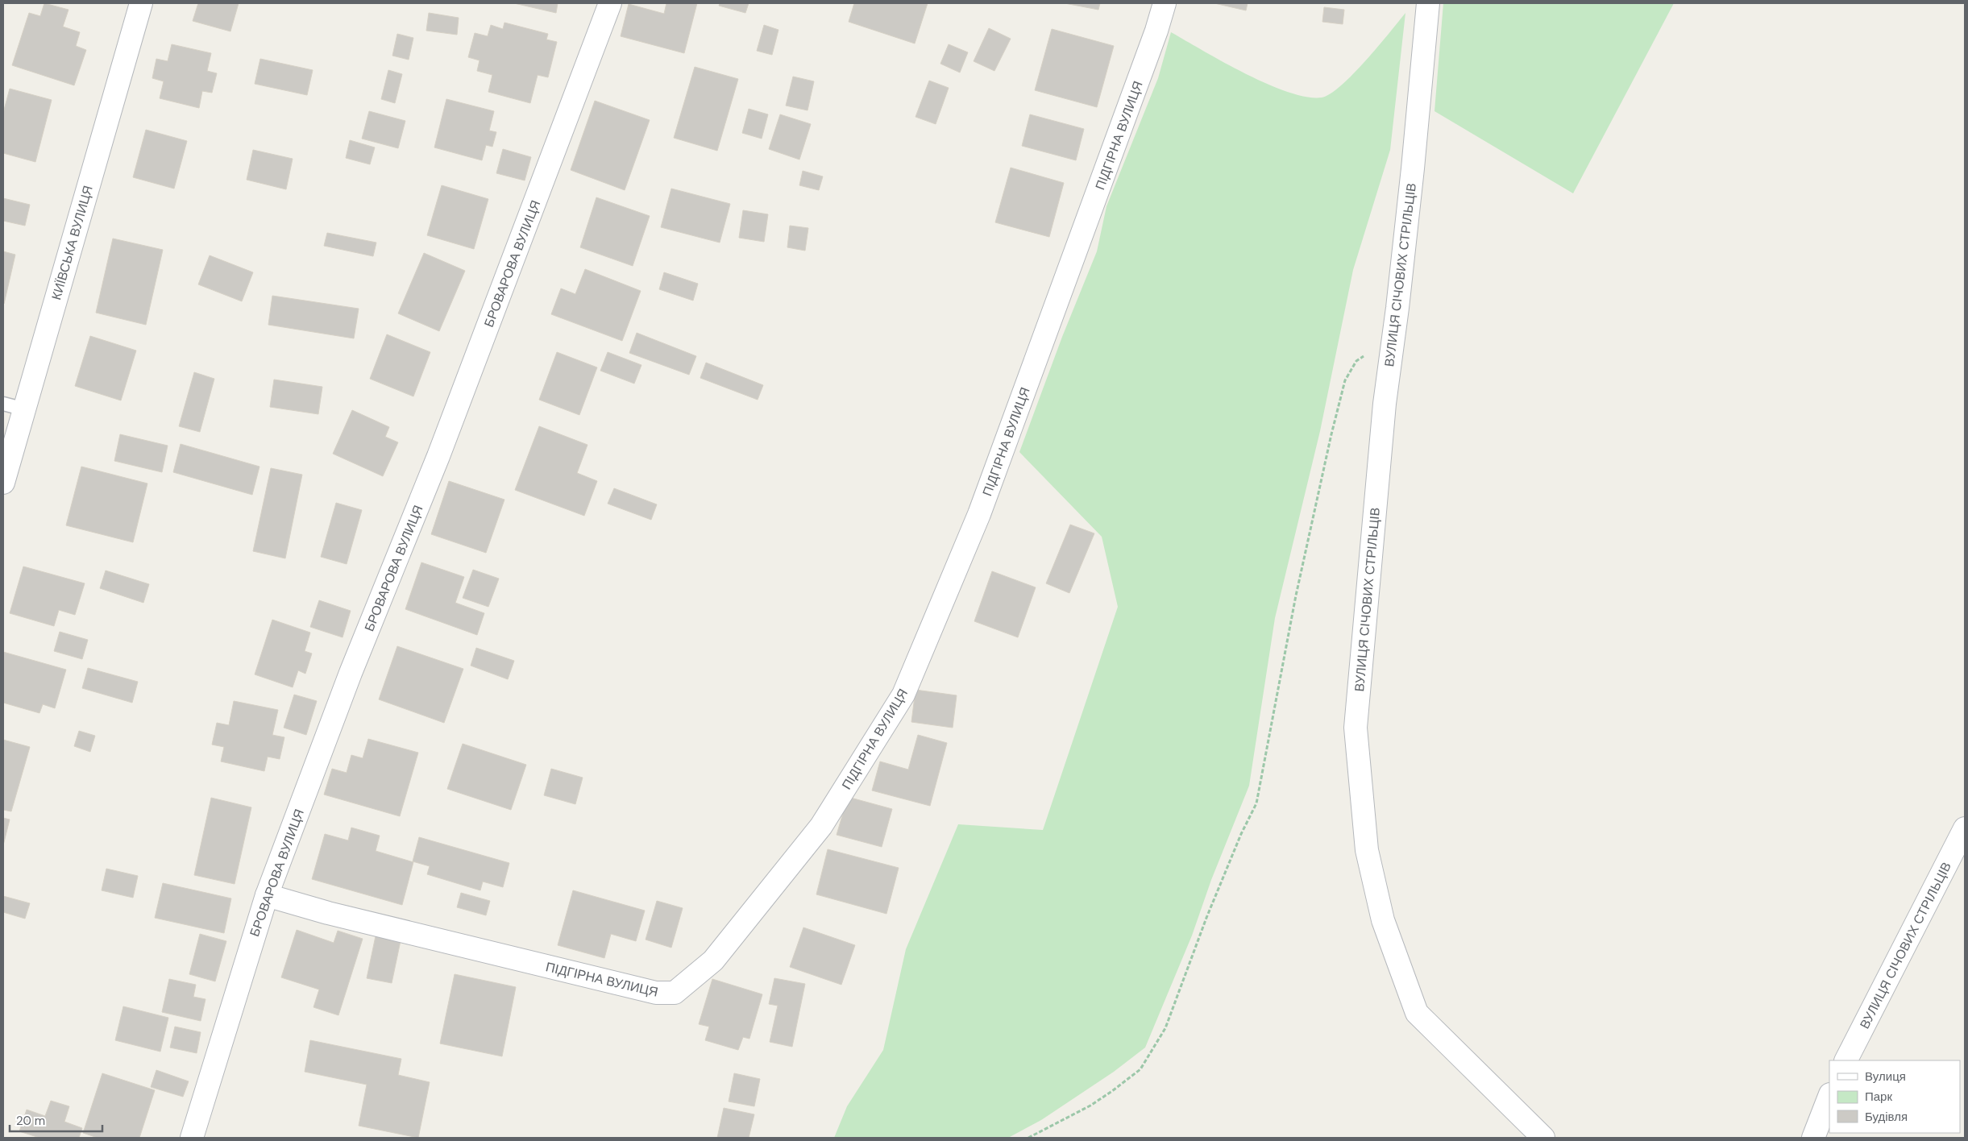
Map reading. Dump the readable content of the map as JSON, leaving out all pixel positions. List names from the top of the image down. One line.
{"streets":{"street":["ПІДГІРНА ВУЛИЦЯ","КИЇВСЬКА ВУЛИЦЯ","БРОВАРОВА ВУЛИЦЯ","ВУЛИЦЯ СІЧОВИХ СТРІЛЬЦІВ"]},"crossings":[["ПІДГІРНА ВУЛИЦЯ","БРОВАРОВА ВУЛИЦЯ"]],"legend":["Вулиця","Парк","Будівля"],"scale_bar":"20 m"}
